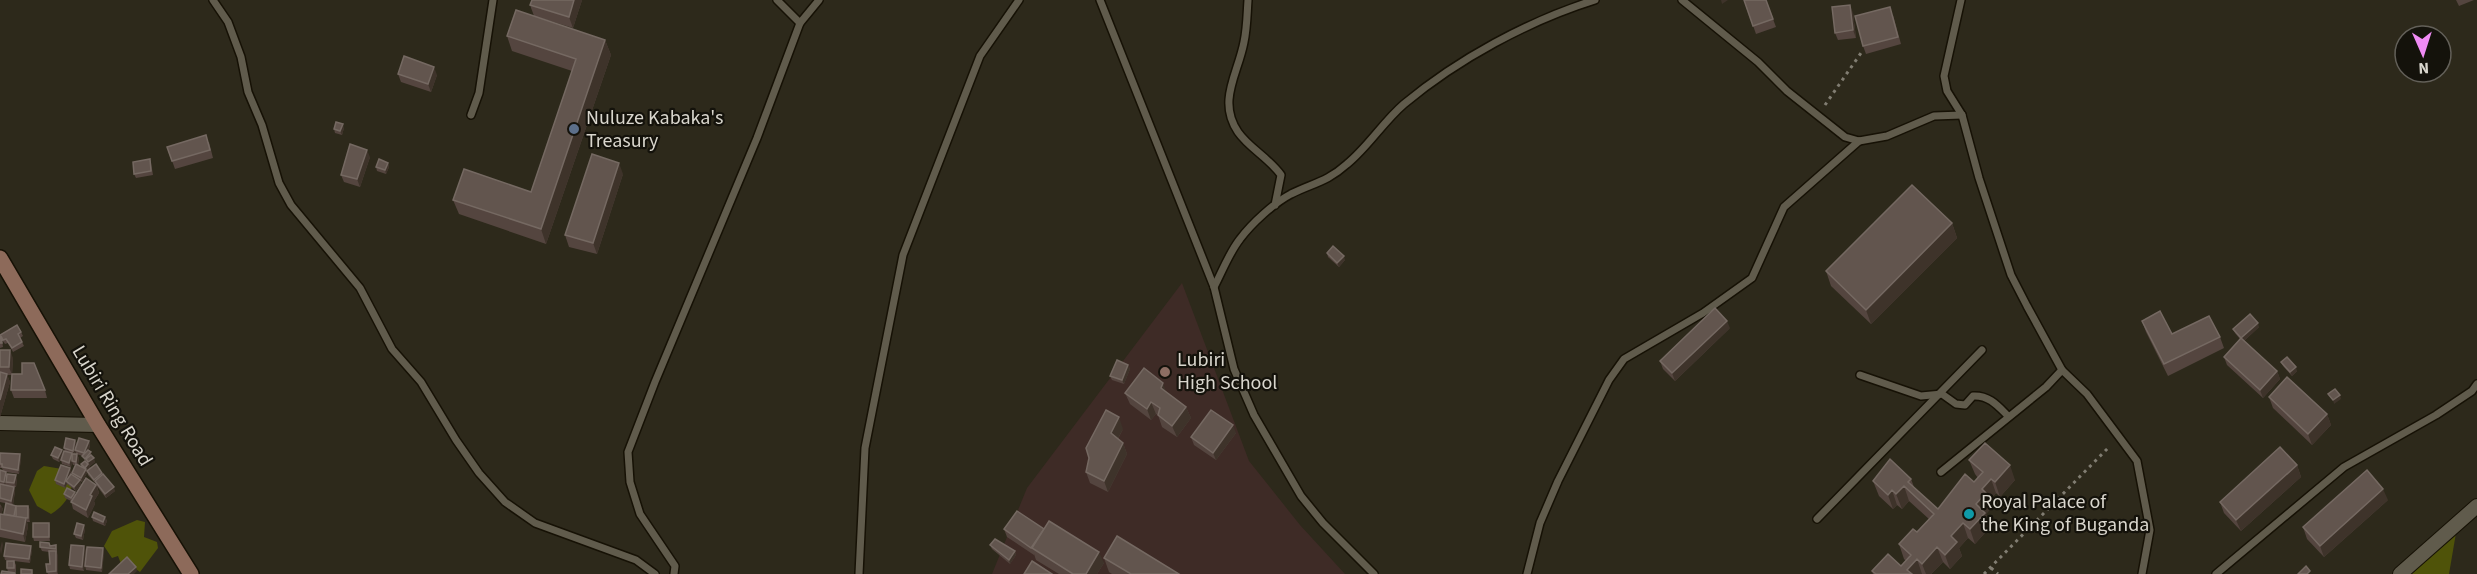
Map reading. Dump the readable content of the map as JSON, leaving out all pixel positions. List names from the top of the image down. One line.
{"streets":{"main road":["Lubiri Ring Road"]},"places":["Nuluze Kabaka's Treasury","Lubiri High School","Royal Palace of the King of Buganda"],"north":"bottom"}
